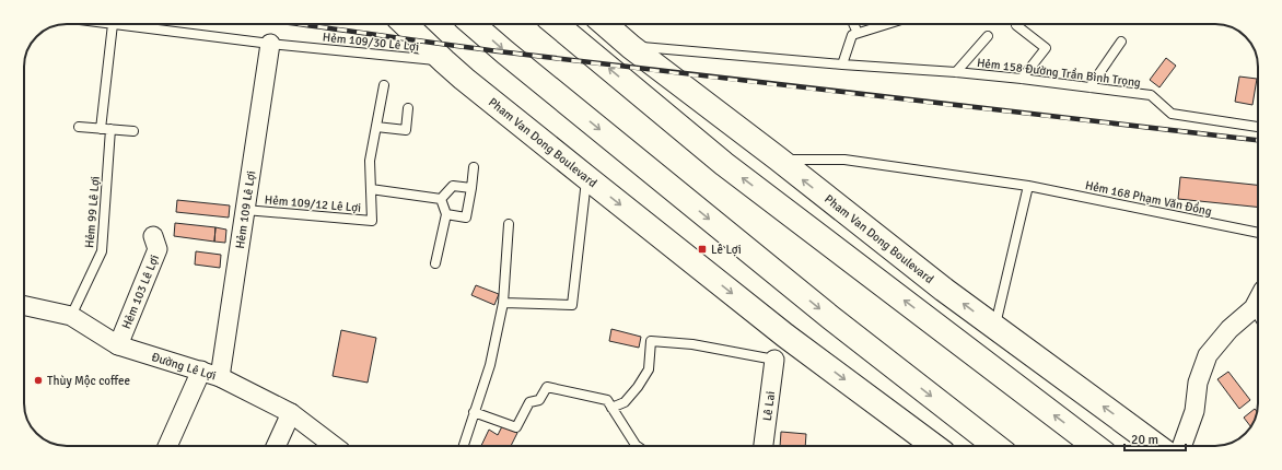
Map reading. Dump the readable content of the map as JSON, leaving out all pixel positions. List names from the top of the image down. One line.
{"streets":{"main road":["Pham Van Dong Boulevard"],"street":["Hẻm 109 Lê Lợi","Hẻm 103 Lê Lợi","Đường Lê Lợi","Lê Lai"],"lane":["Hẻm 109/30 Lê Lợi","Hẻm 158 Đường Trần Bình Trọng","Hẻm 168 Phạm Văn Đồng","Hẻm 109/12 Lê Lợi","Hẻm 99 Lê Lợi"]},"crossings":[["Hẻm 109/30 Lê Lợi","Pham Van Dong Boulevard"],["Hẻm 109/30 Lê Lợi","Hẻm 109 Lê Lợi"],["Hẻm 158 Đường Trần Bình Trọng","Pham Van Dong Boulevard"],["Pham Van Dong Boulevard","Hẻm 168 Phạm Văn Đồng"],["Hẻm 109/12 Lê Lợi","Hẻm 109 Lê Lợi"],["Hẻm 109 Lê Lợi","Đường Lê Lợi"],["Hẻm 99 Lê Lợi","Đường Lê Lợi"],["Hẻm 103 Lê Lợi","Đường Lê Lợi"]],"places":{"transit":["Lê Lợi"],"other":["Thùy Mộc coffee"]},"scale_bar":"20 m"}
